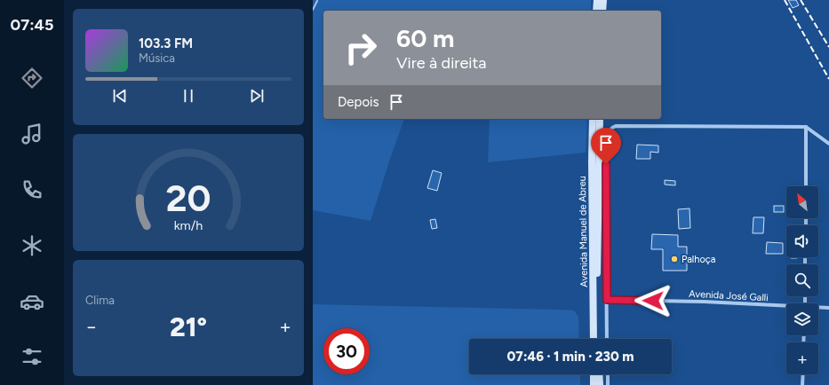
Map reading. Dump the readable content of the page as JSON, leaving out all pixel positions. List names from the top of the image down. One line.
{"streets":{"main road":["Avenida Manuel de Abreu"],"street":["Avenida José Galli"]},"places":["Palhoça"],"north":"top left","page":{"tabs":"07:45","turn":["60 m","Vire à direita"],"song":["103.3 FM","Música"],"then":"Depois","map_buttons":"+","tile":"Clima","heat":["−","21°","+"],"limit":"30","trip":"07:46 · 1 min · 230 m","gauge":["20","km/h"]}}
